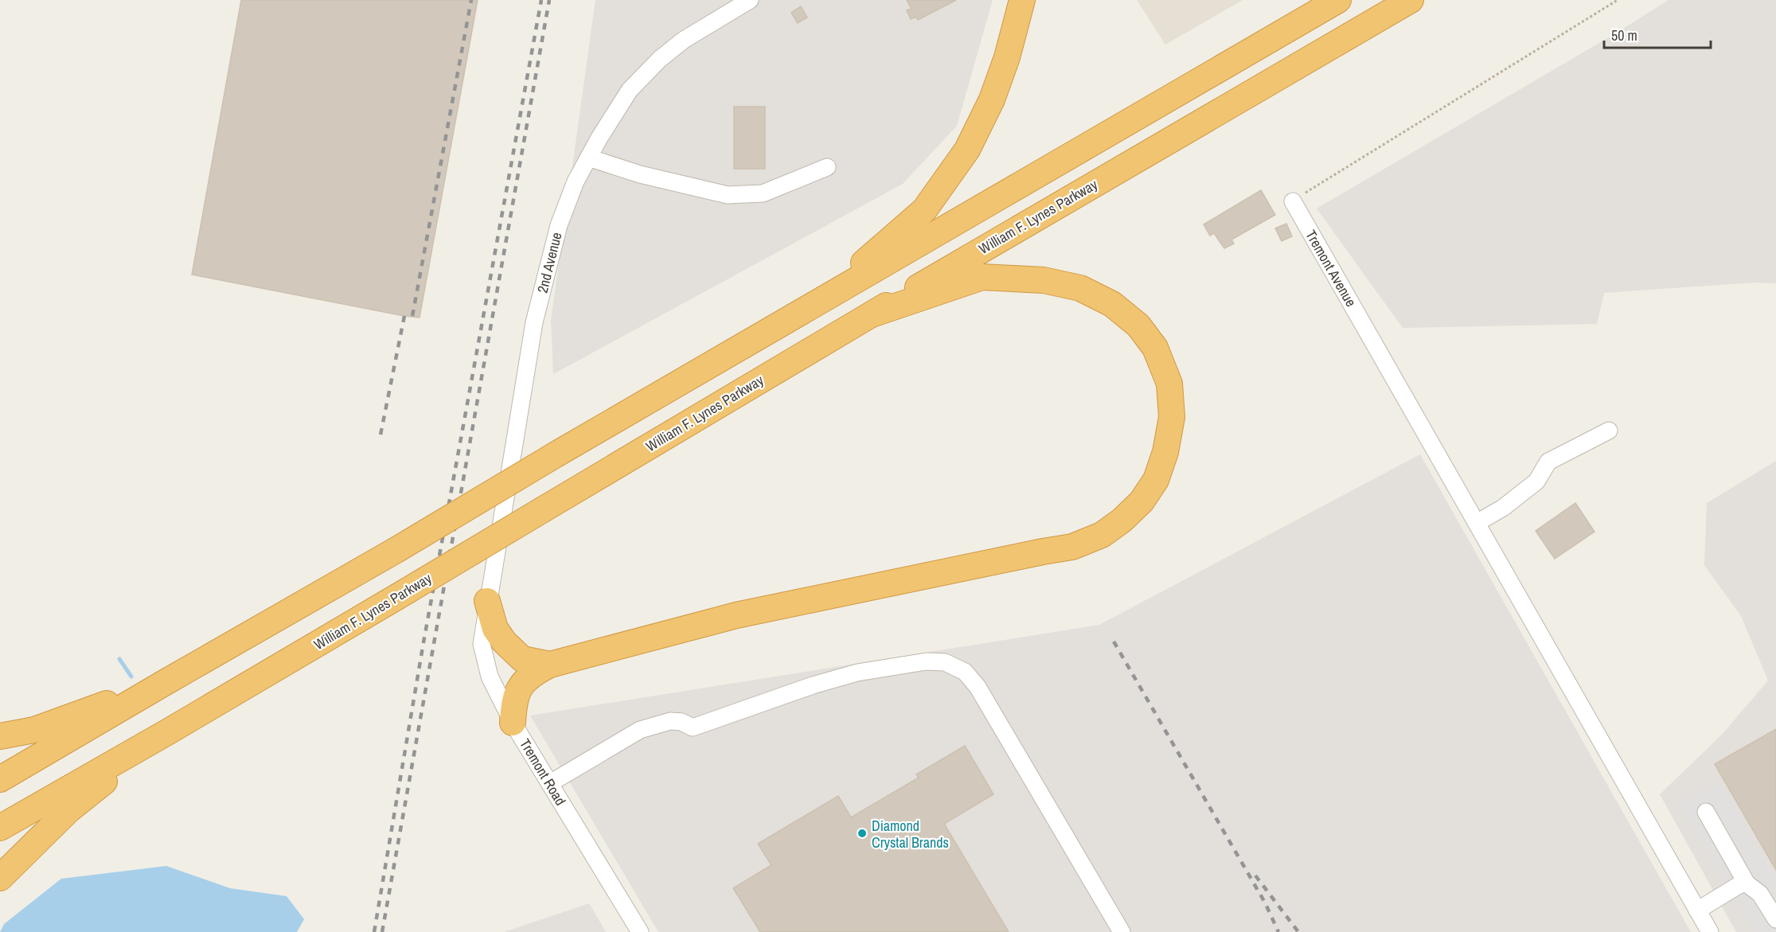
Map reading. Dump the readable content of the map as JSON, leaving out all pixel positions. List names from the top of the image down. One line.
{"streets":{"highway":["William F. Lynes Parkway"],"street":["2nd Avenue","Tremont Avenue","Tremont Road"]},"crossings":[["2nd Avenue","Tremont Road"]],"places":["Diamond Crystal Brands"],"scale_bar":"50 m"}
